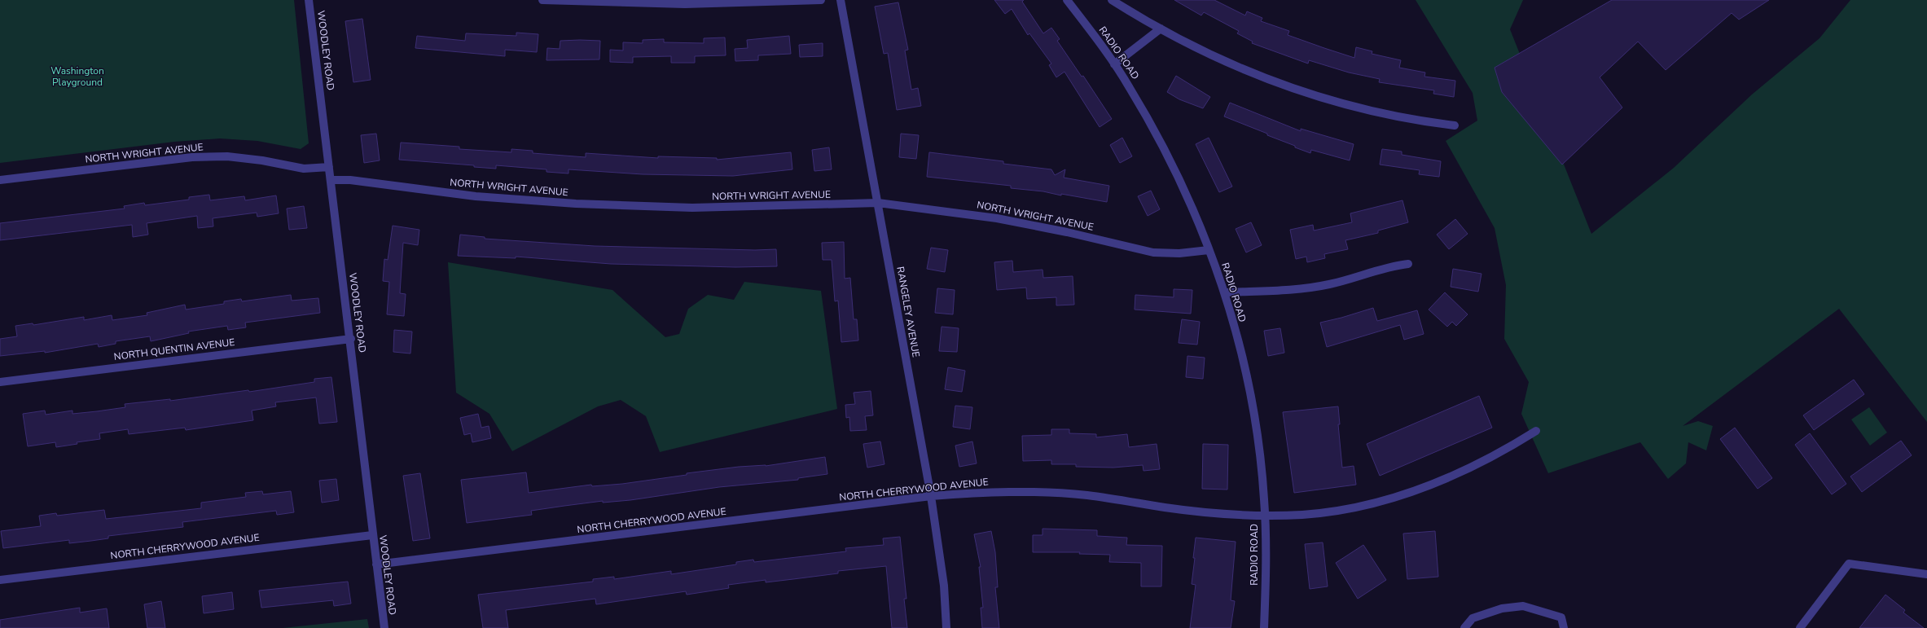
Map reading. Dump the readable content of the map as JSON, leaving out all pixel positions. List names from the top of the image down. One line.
{"streets":{"street":["WOODLEY ROAD","RADIO ROAD","NORTH WRIGHT AVENUE","RANGELEY AVENUE","NORTH QUENTIN AVENUE","NORTH CHERRYWOOD AVENUE"]},"crossings":[["WOODLEY ROAD","NORTH WRIGHT AVENUE"],["WOODLEY ROAD","NORTH QUENTIN AVENUE"],["WOODLEY ROAD","NORTH CHERRYWOOD AVENUE"],["RADIO ROAD","NORTH WRIGHT AVENUE"],["RADIO ROAD","NORTH CHERRYWOOD AVENUE"],["NORTH WRIGHT AVENUE","RANGELEY AVENUE"],["RANGELEY AVENUE","NORTH CHERRYWOOD AVENUE"]],"parks":["Washington Playground"]}
